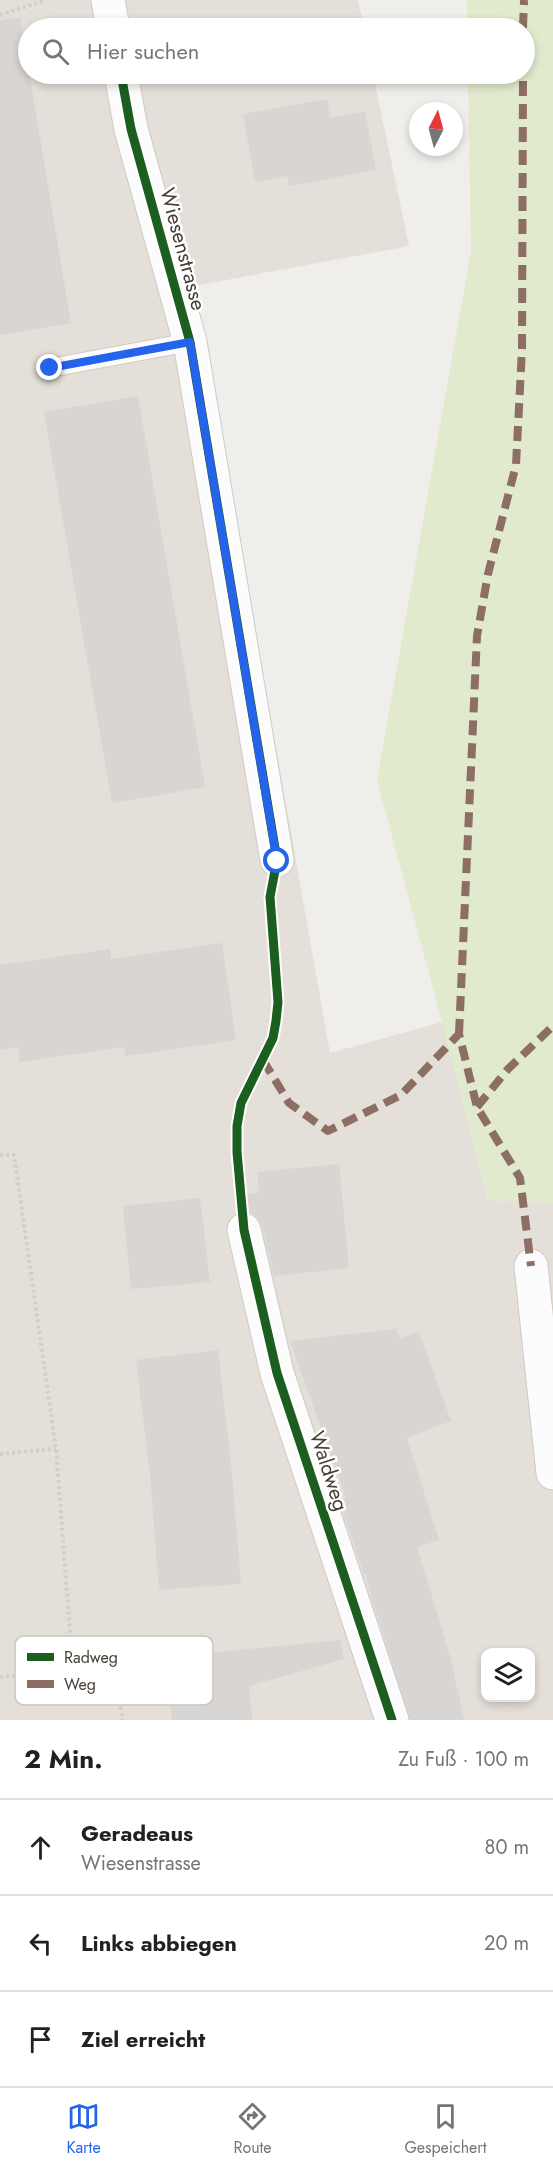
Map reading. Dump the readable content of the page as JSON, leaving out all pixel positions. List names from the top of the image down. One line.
{"streets":{"street":["Wiesenstrasse","Waldweg"]},"legend":["Radweg","Weg"],"north":"top","page":{"search":"Hier suchen","heading":["2 Min.","Zu Fuß · 100 m"],"list":[["Geradeaus","Wiesenstrasse","80 m"],["Links abbiegen","20 m"],"Ziel erreicht"],"nav":["Karte","Route","Gespeichert"]}}
